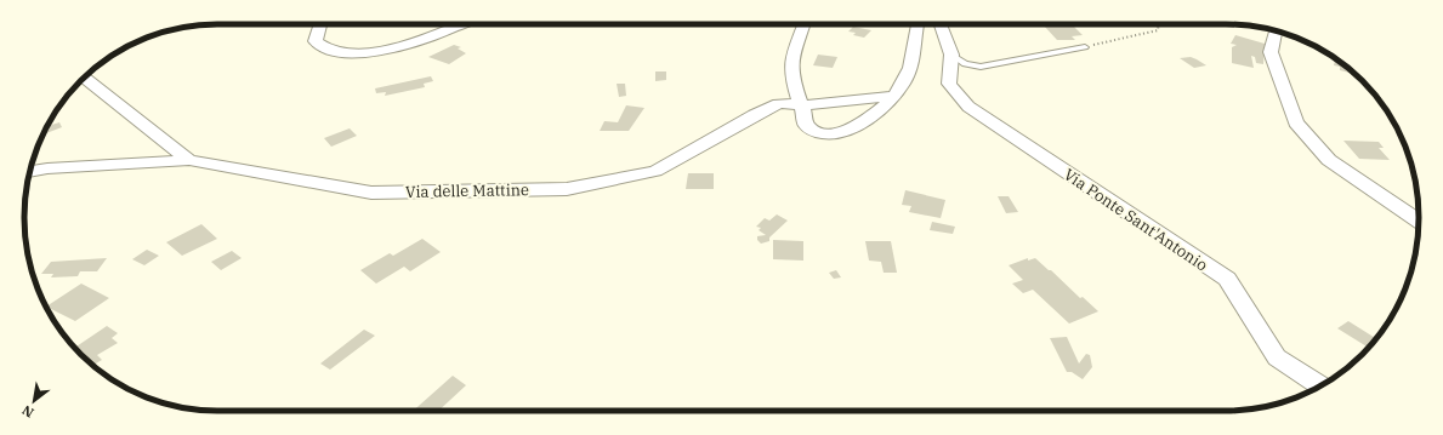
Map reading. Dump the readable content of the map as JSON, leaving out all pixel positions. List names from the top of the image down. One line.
{"streets":{"street":["Via delle Mattine","Via Ponte Sant'Antonio"]},"north":"bottom left"}
